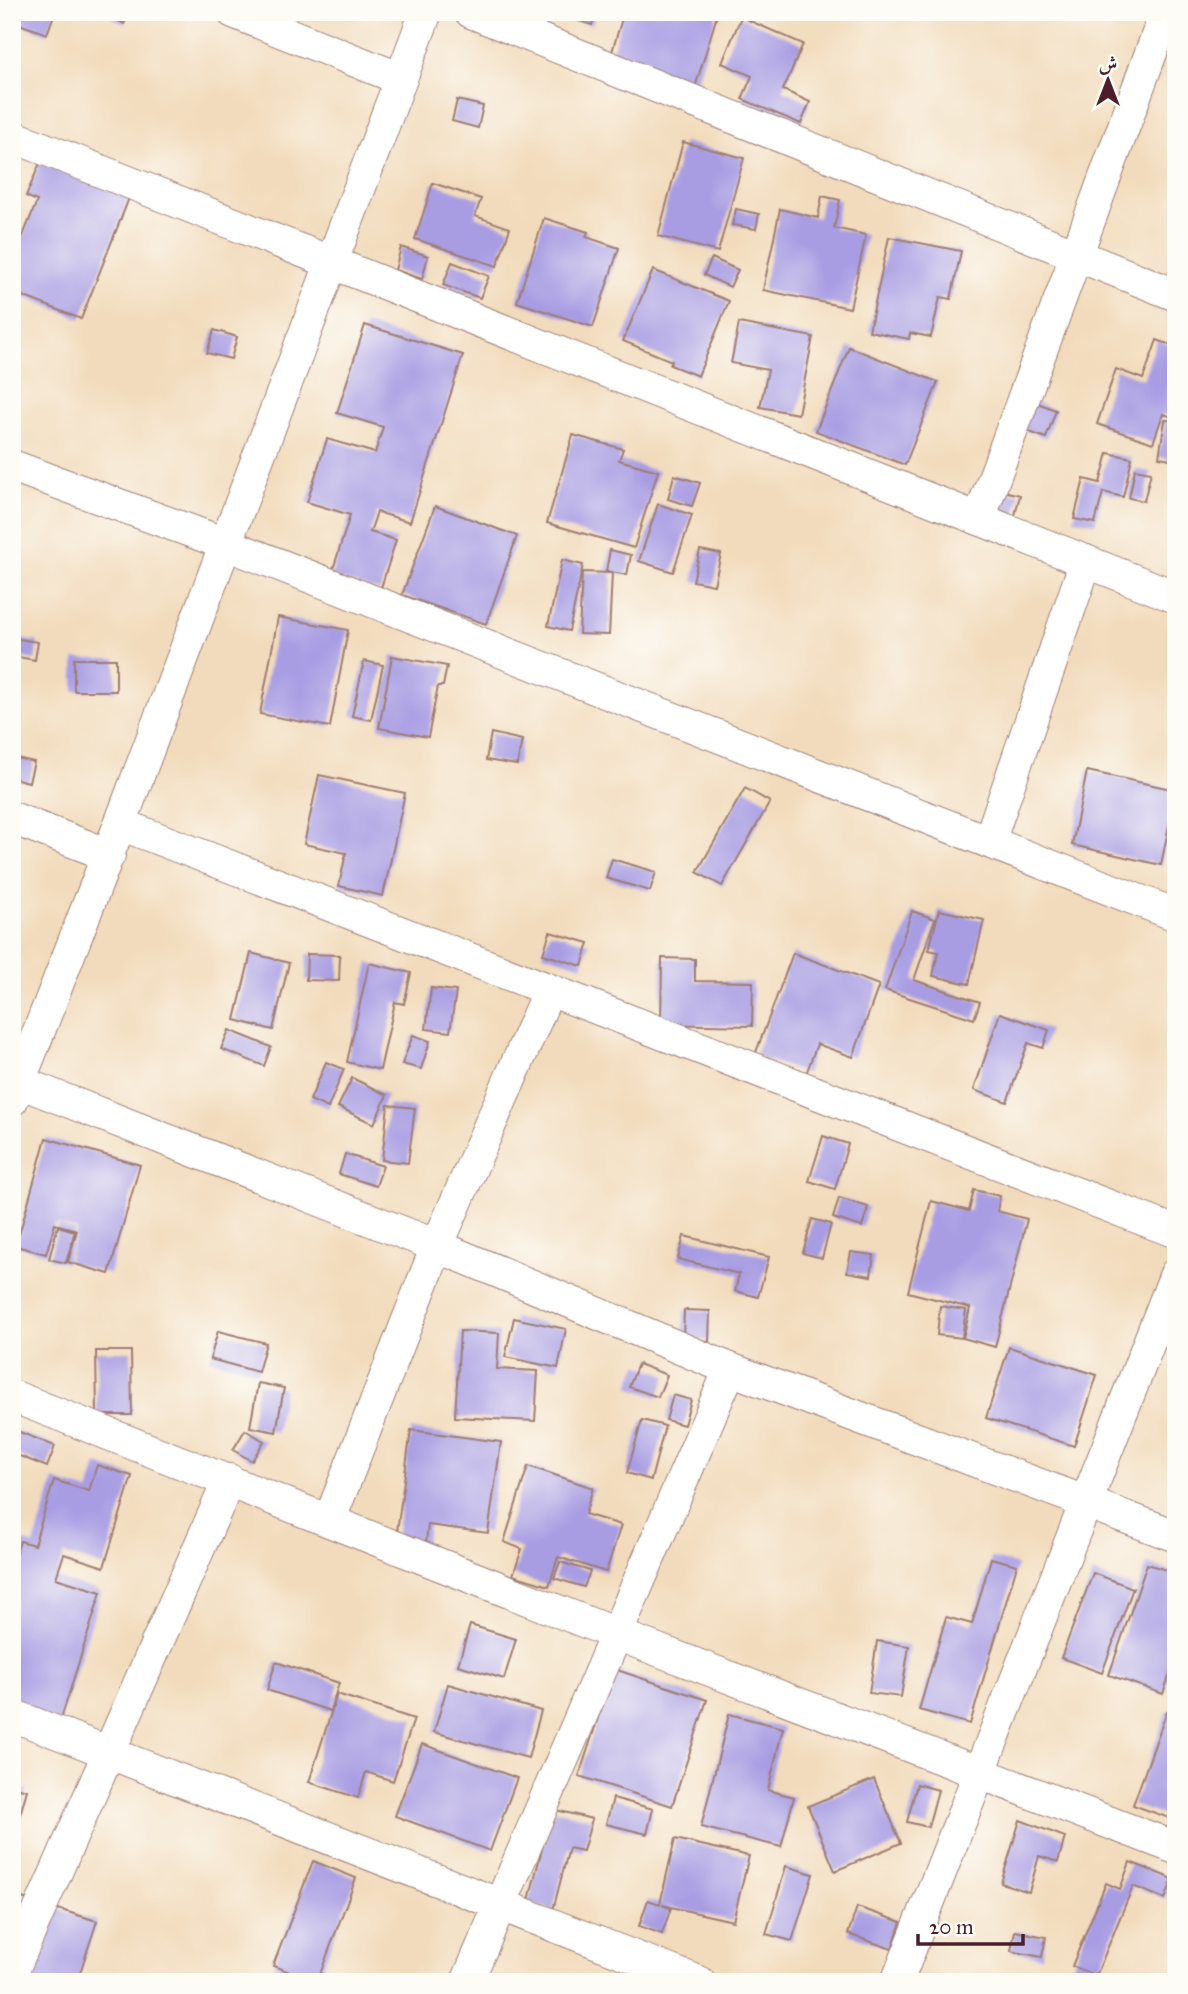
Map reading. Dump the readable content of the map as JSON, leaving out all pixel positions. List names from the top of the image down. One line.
{"scale_bar":"20 m","north":"top"}
